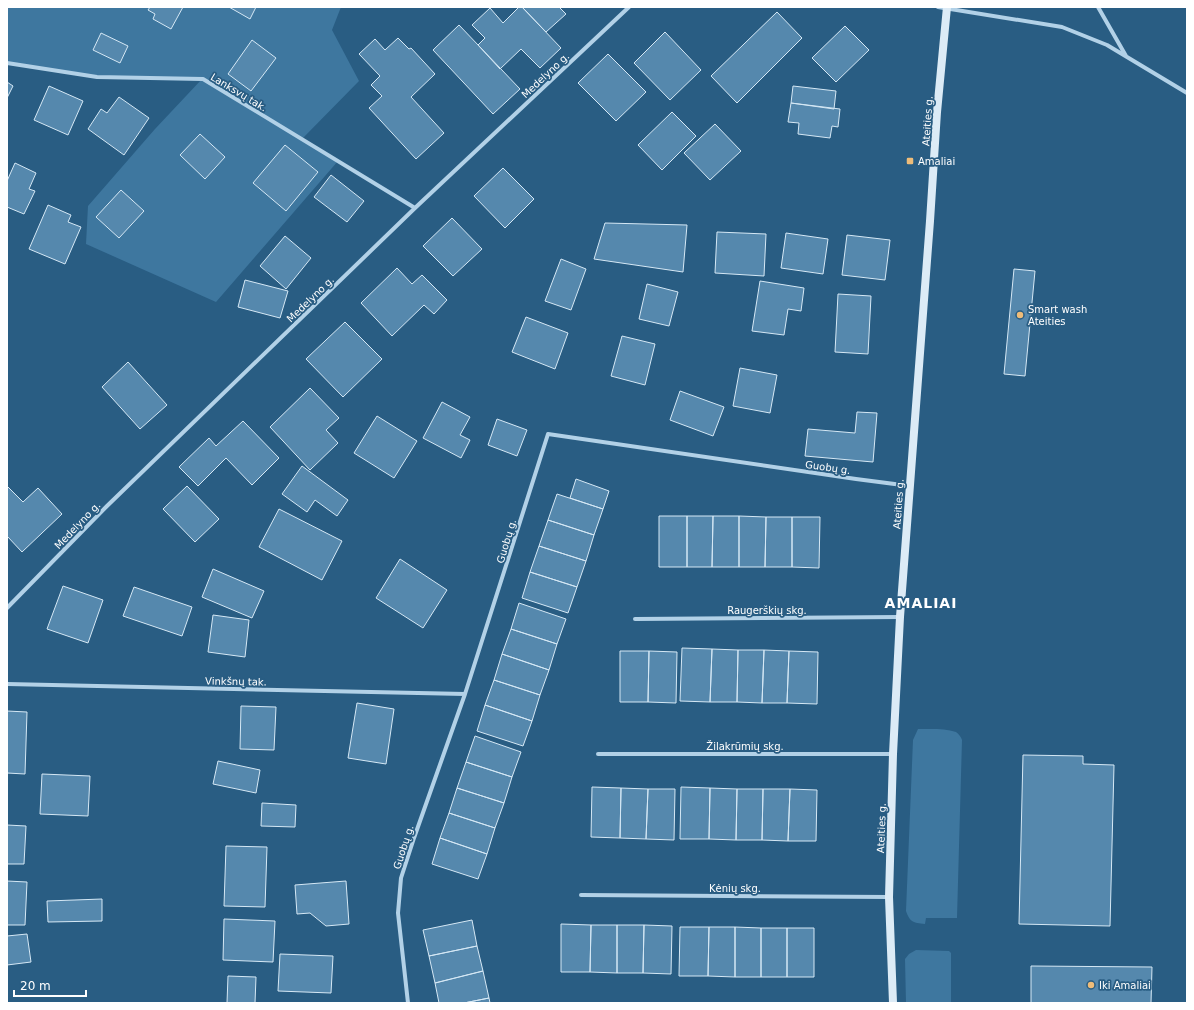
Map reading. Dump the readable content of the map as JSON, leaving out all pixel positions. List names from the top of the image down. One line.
{"streets":{"street":["Medelyno g.","Lanksvų tak.","Ateities g.","Guobų g.","Raugerškių skg.","Vinkšnų tak.","Žilakrūmių skg.","Kėnių skg."]},"crossings":[["Medelyno g.","Lanksvų tak."],["Ateities g.","Guobų g."],["Ateities g.","Raugerškių skg."],["Ateities g.","Žilakrūmių skg."],["Ateities g.","Kėnių skg."],["Guobų g.","Vinkšnų tak."]],"districts":["AMALIAI"],"places":{"transit":["Amaliai"],"other":["Smart wash Ateities","Iki Amaliai"]},"scale_bar":"20 m"}
